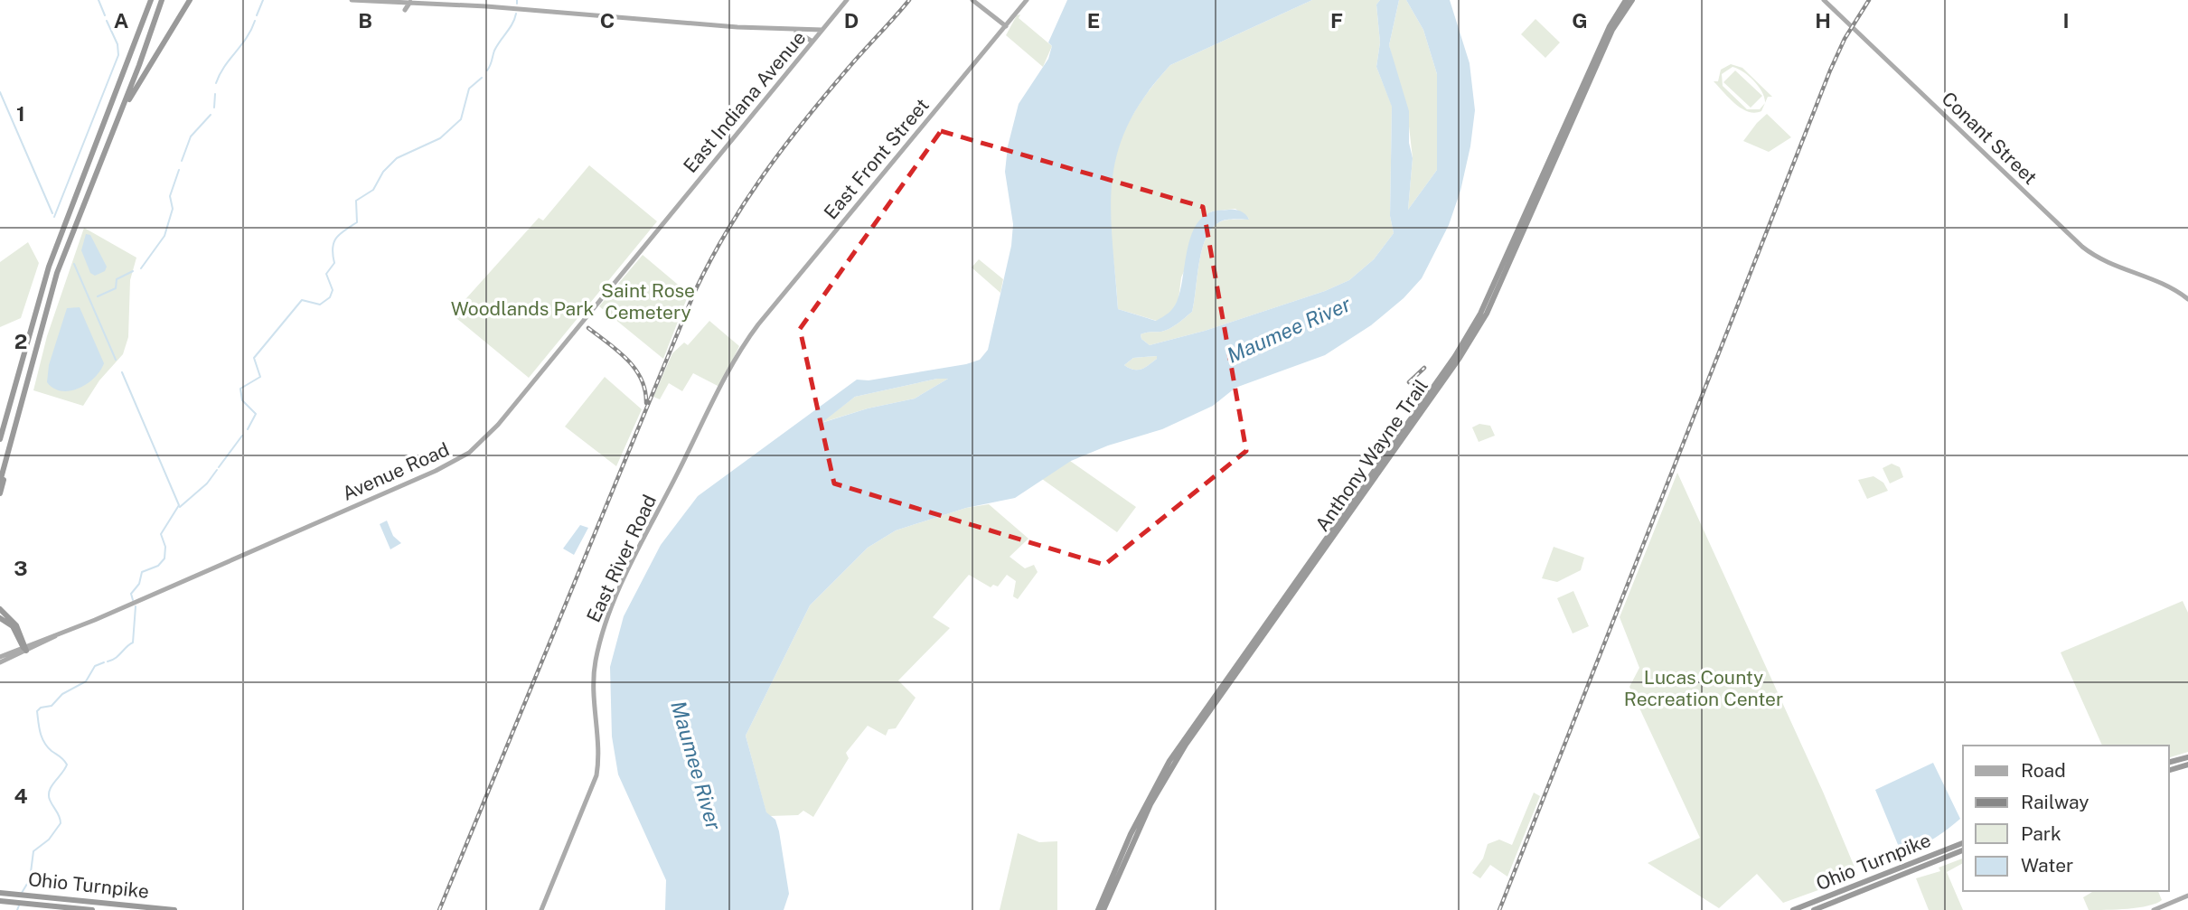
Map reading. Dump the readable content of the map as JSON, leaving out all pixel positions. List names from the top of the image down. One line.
{"streets":{"highway":["Anthony Wayne Trail","Ohio Turnpike"],"main road":["East Indiana Avenue","Conant Street","East Front Street","Avenue Road","East River Road"]},"crossings":[["East Indiana Avenue","Avenue Road"],["East Front Street","East River Road"]],"water":["Maumee River"],"parks":["Saint Rose Cemetery","Woodlands Park","Lucas County Recreation Center"],"legend":["Road","Railway","Park","Water"],"grid":{"columns":["A","B","C","D","E","F","G","H","I"],"rows":["1","2","3","4"]}}
